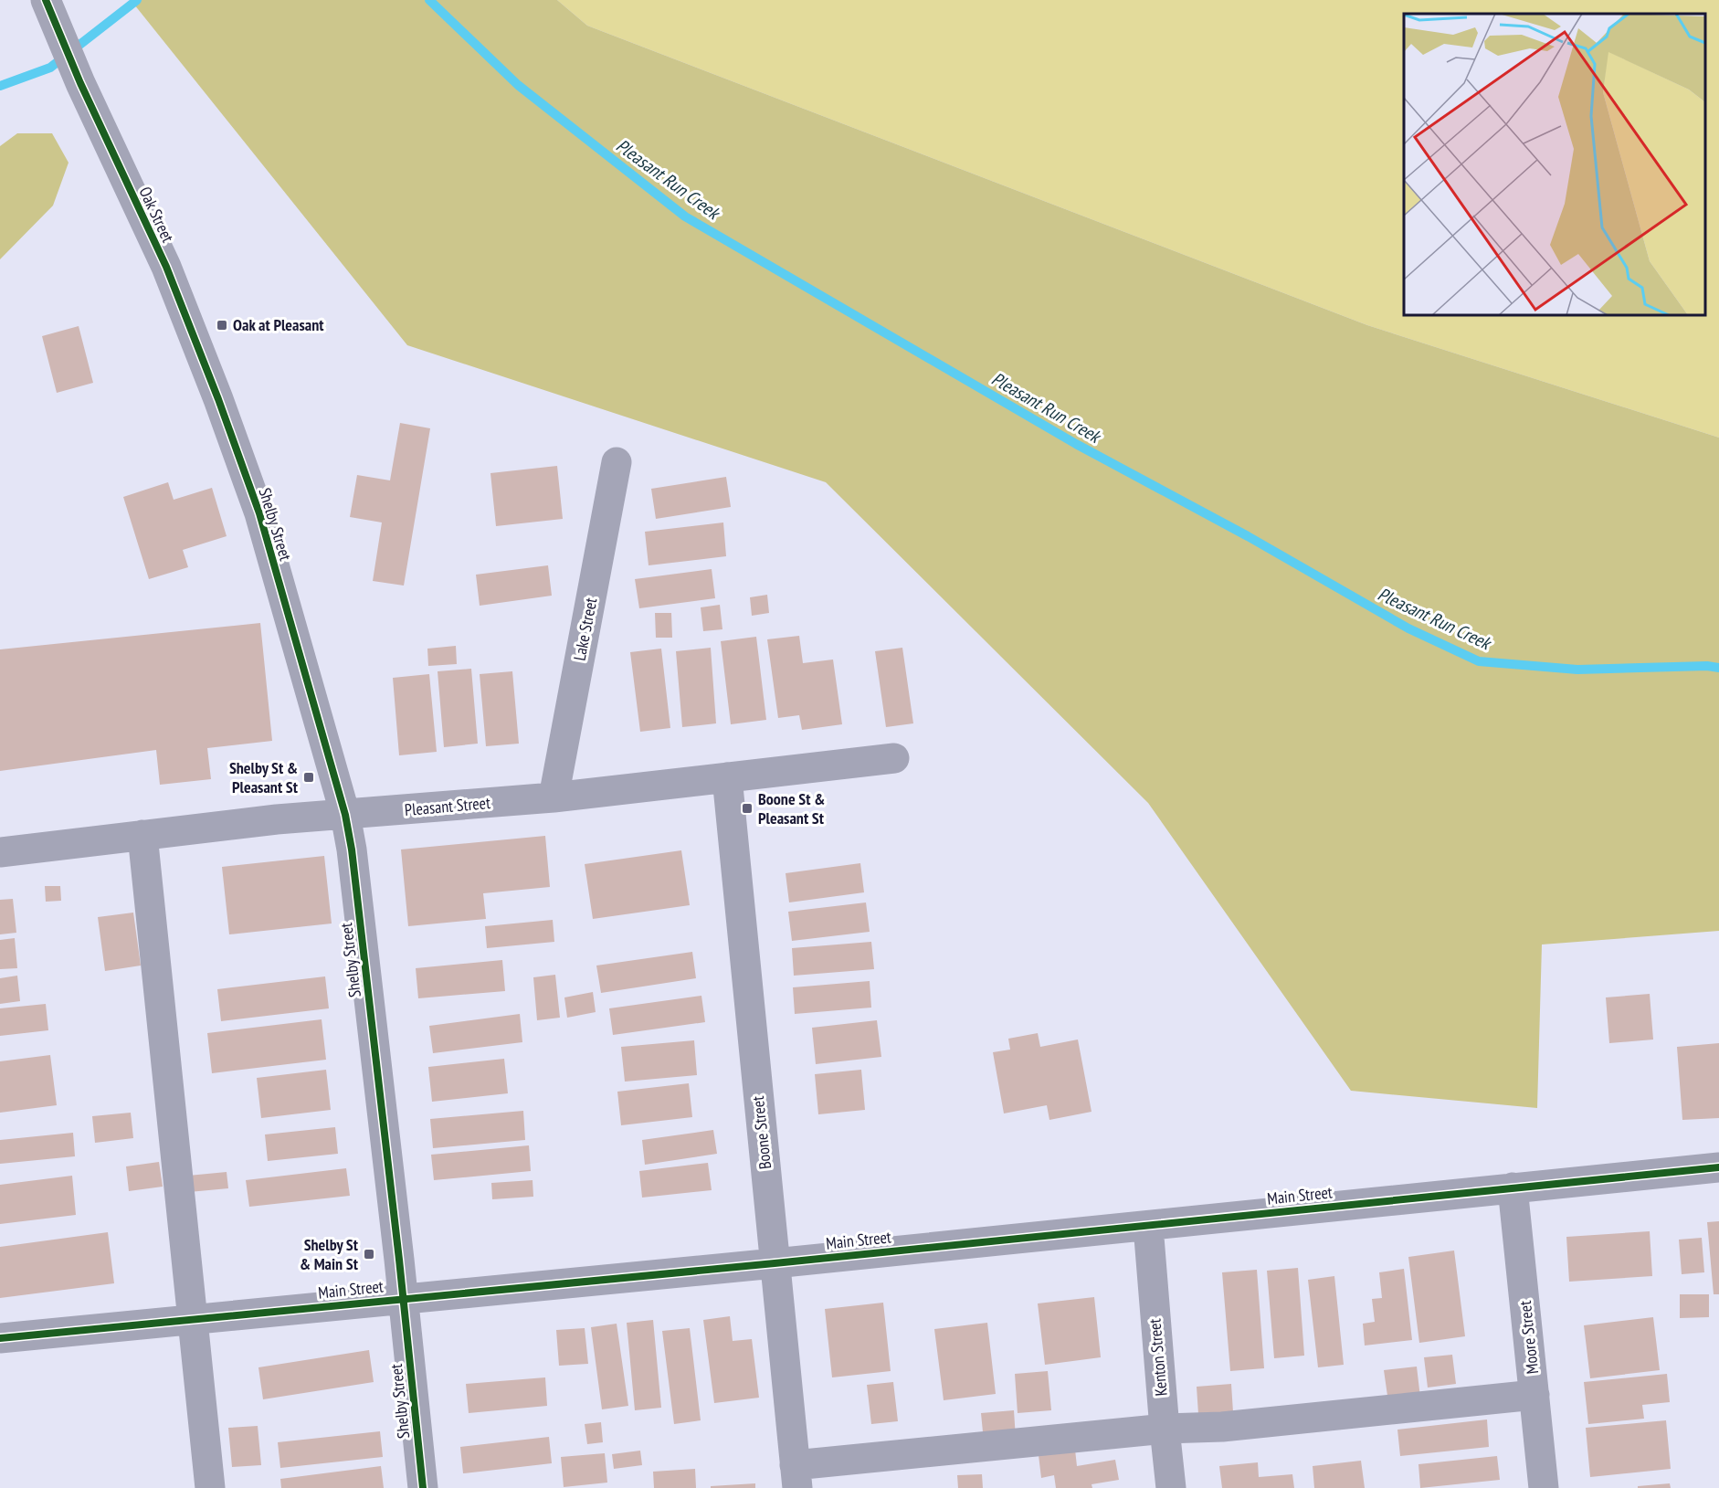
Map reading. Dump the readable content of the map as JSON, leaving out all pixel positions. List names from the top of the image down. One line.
{"streets":{"street":["Oak Street","Shelby Street","Lake Street","Pleasant Street","Boone Street","Main Street","Moore Street","Kenton Street"]},"crossings":[["Oak Street","Shelby Street"],["Shelby Street","Pleasant Street"],["Shelby Street","Main Street"],["Lake Street","Pleasant Street"],["Pleasant Street","Boone Street"],["Boone Street","Main Street"],["Main Street","Moore Street"],["Main Street","Kenton Street"]],"water":["Pleasant Run Creek"],"places":{"transit":["Oak at Pleasant","Shelby St & Pleasant St","Boone St & Pleasant St","Shelby St & Main St"]}}
